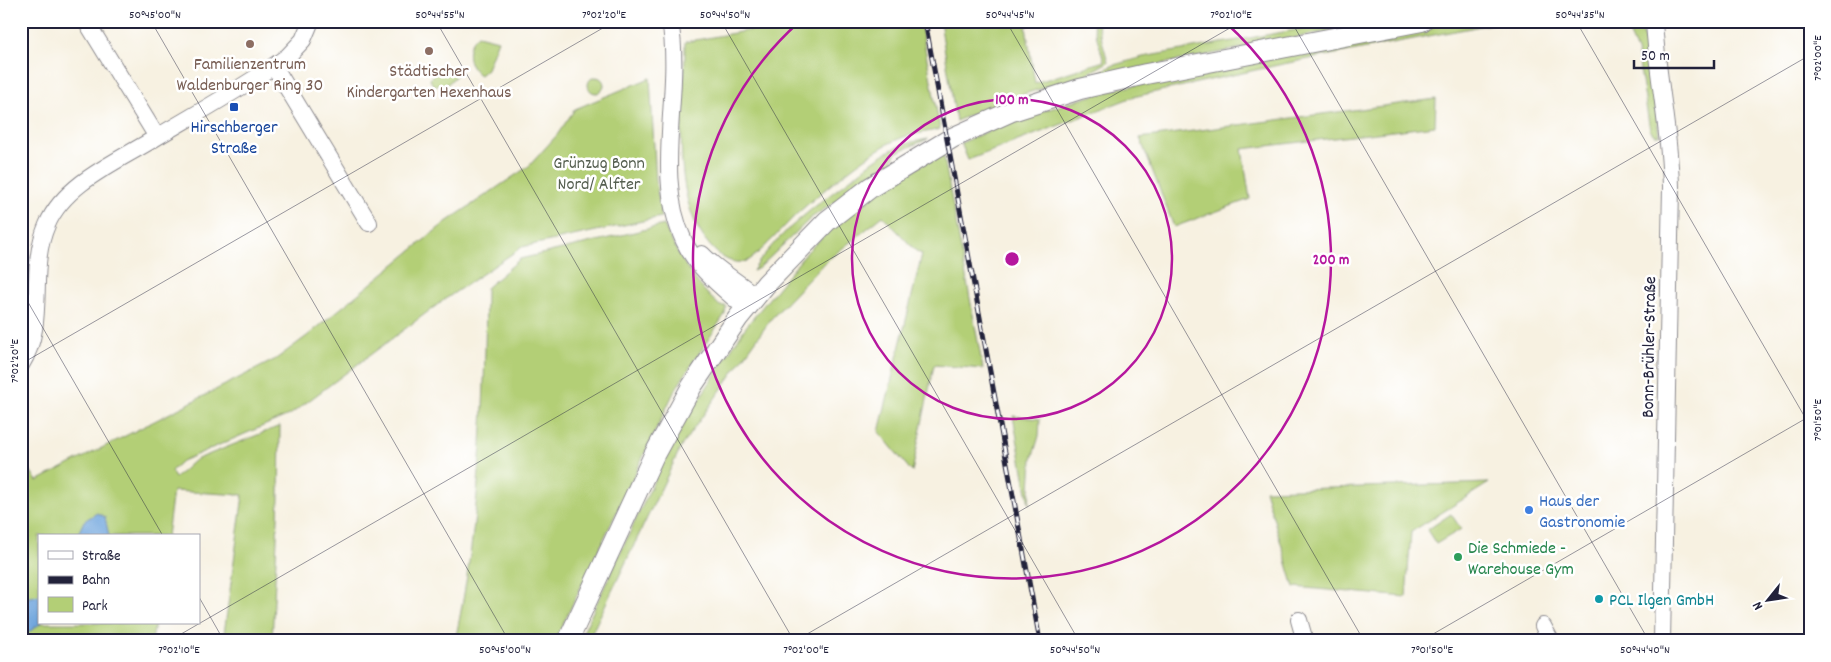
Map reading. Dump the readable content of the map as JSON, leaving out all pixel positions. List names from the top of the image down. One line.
{"streets":{"street":["Bonn-Brühler-Straße"]},"parks":["Grünzug Bonn Nord/ Alfter"],"places":{"other":["Familienzentrum Waldenburger Ring 30","Städtischer Kindergarten Hexenhaus","Haus der Gastronomie","Die Schmiede - Warehouse Gym","PCL Ilgen GmbH"],"transit":["Hirschberger Straße"]},"legend":["Straße","Bahn","Park"],"scale_bar":"50 m","north":"bottom left","coordinates":["50°45'00\"N","50°44'55\"N","7°02'20\"E","50°44'50\"N","50°44'45\"N","7°02'10\"E","50°44'35\"N","7°02'00\"E","7°01'50\"E","50°44'40\"N"],"rings":["100 m","200 m"]}
